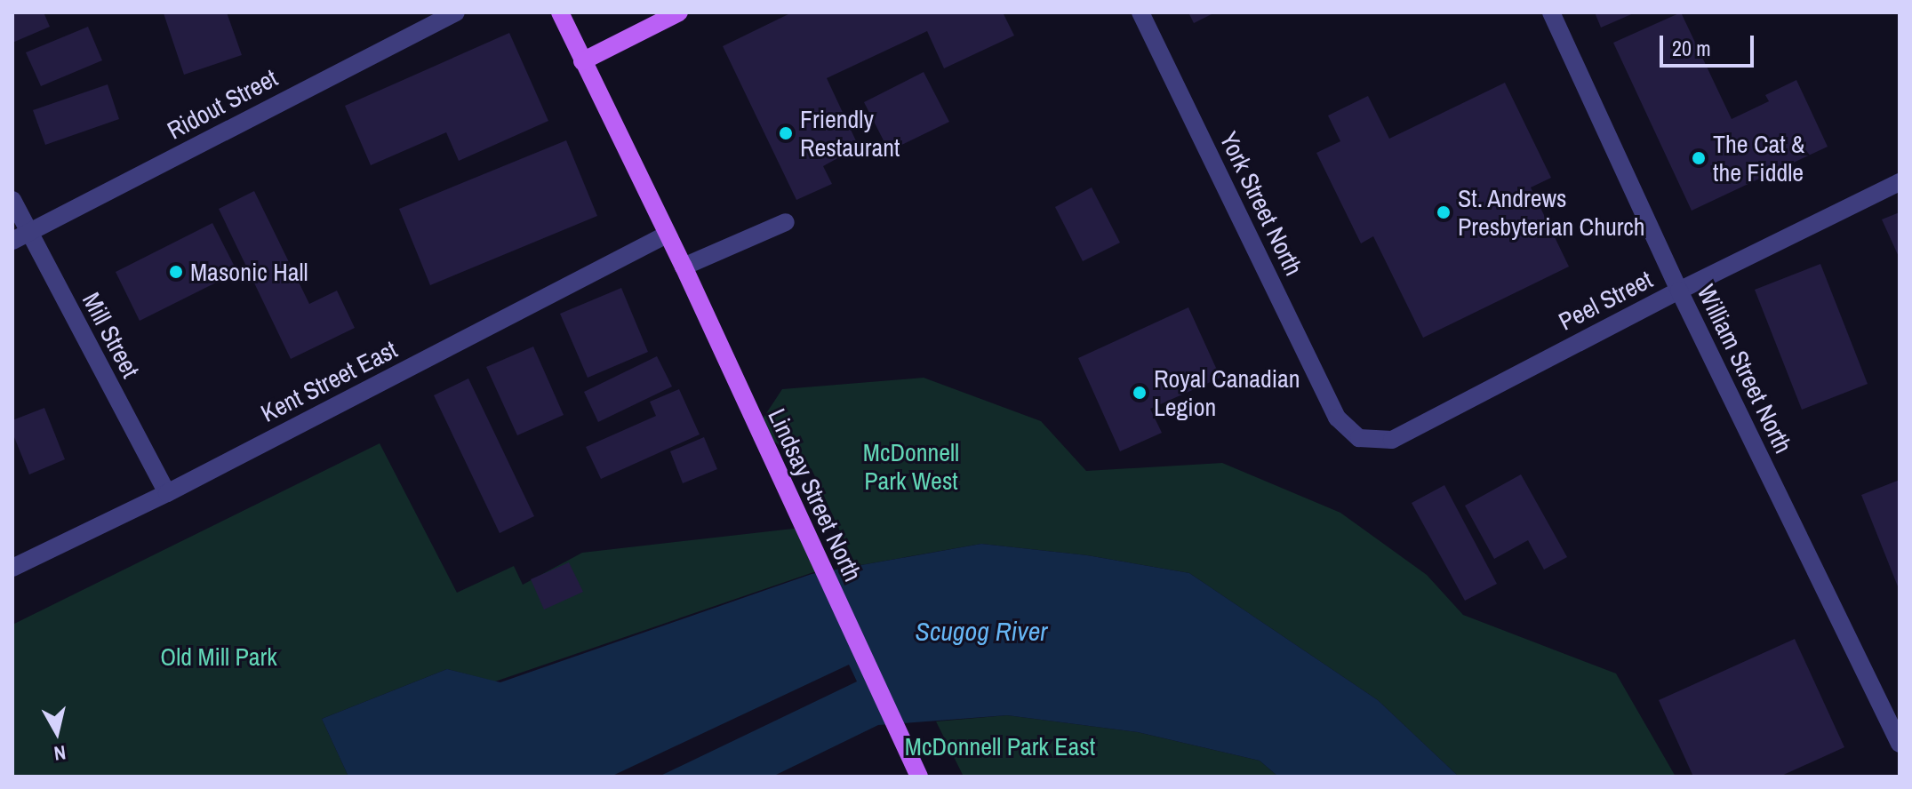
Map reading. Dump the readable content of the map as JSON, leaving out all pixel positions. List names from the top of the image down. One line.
{"streets":{"main road":["Lindsay Street North"],"street":["Ridout Street","York Street North","Peel Street","Mill Street","William Street North","Kent Street East"]},"crossings":[["Ridout Street","Mill Street"],["York Street North","Peel Street"],["Peel Street","William Street North"],["Mill Street","Kent Street East"],["Kent Street East","Lindsay Street North"]],"water":["Scugog River"],"parks":["McDonnell Park West","Old Mill Park","McDonnell Park East"],"places":["Friendly Restaurant","The Cat & the Fiddle","St. Andrews Presbyterian Church","Masonic Hall","Royal Canadian Legion"],"scale_bar":"20 m","north":"bottom"}
